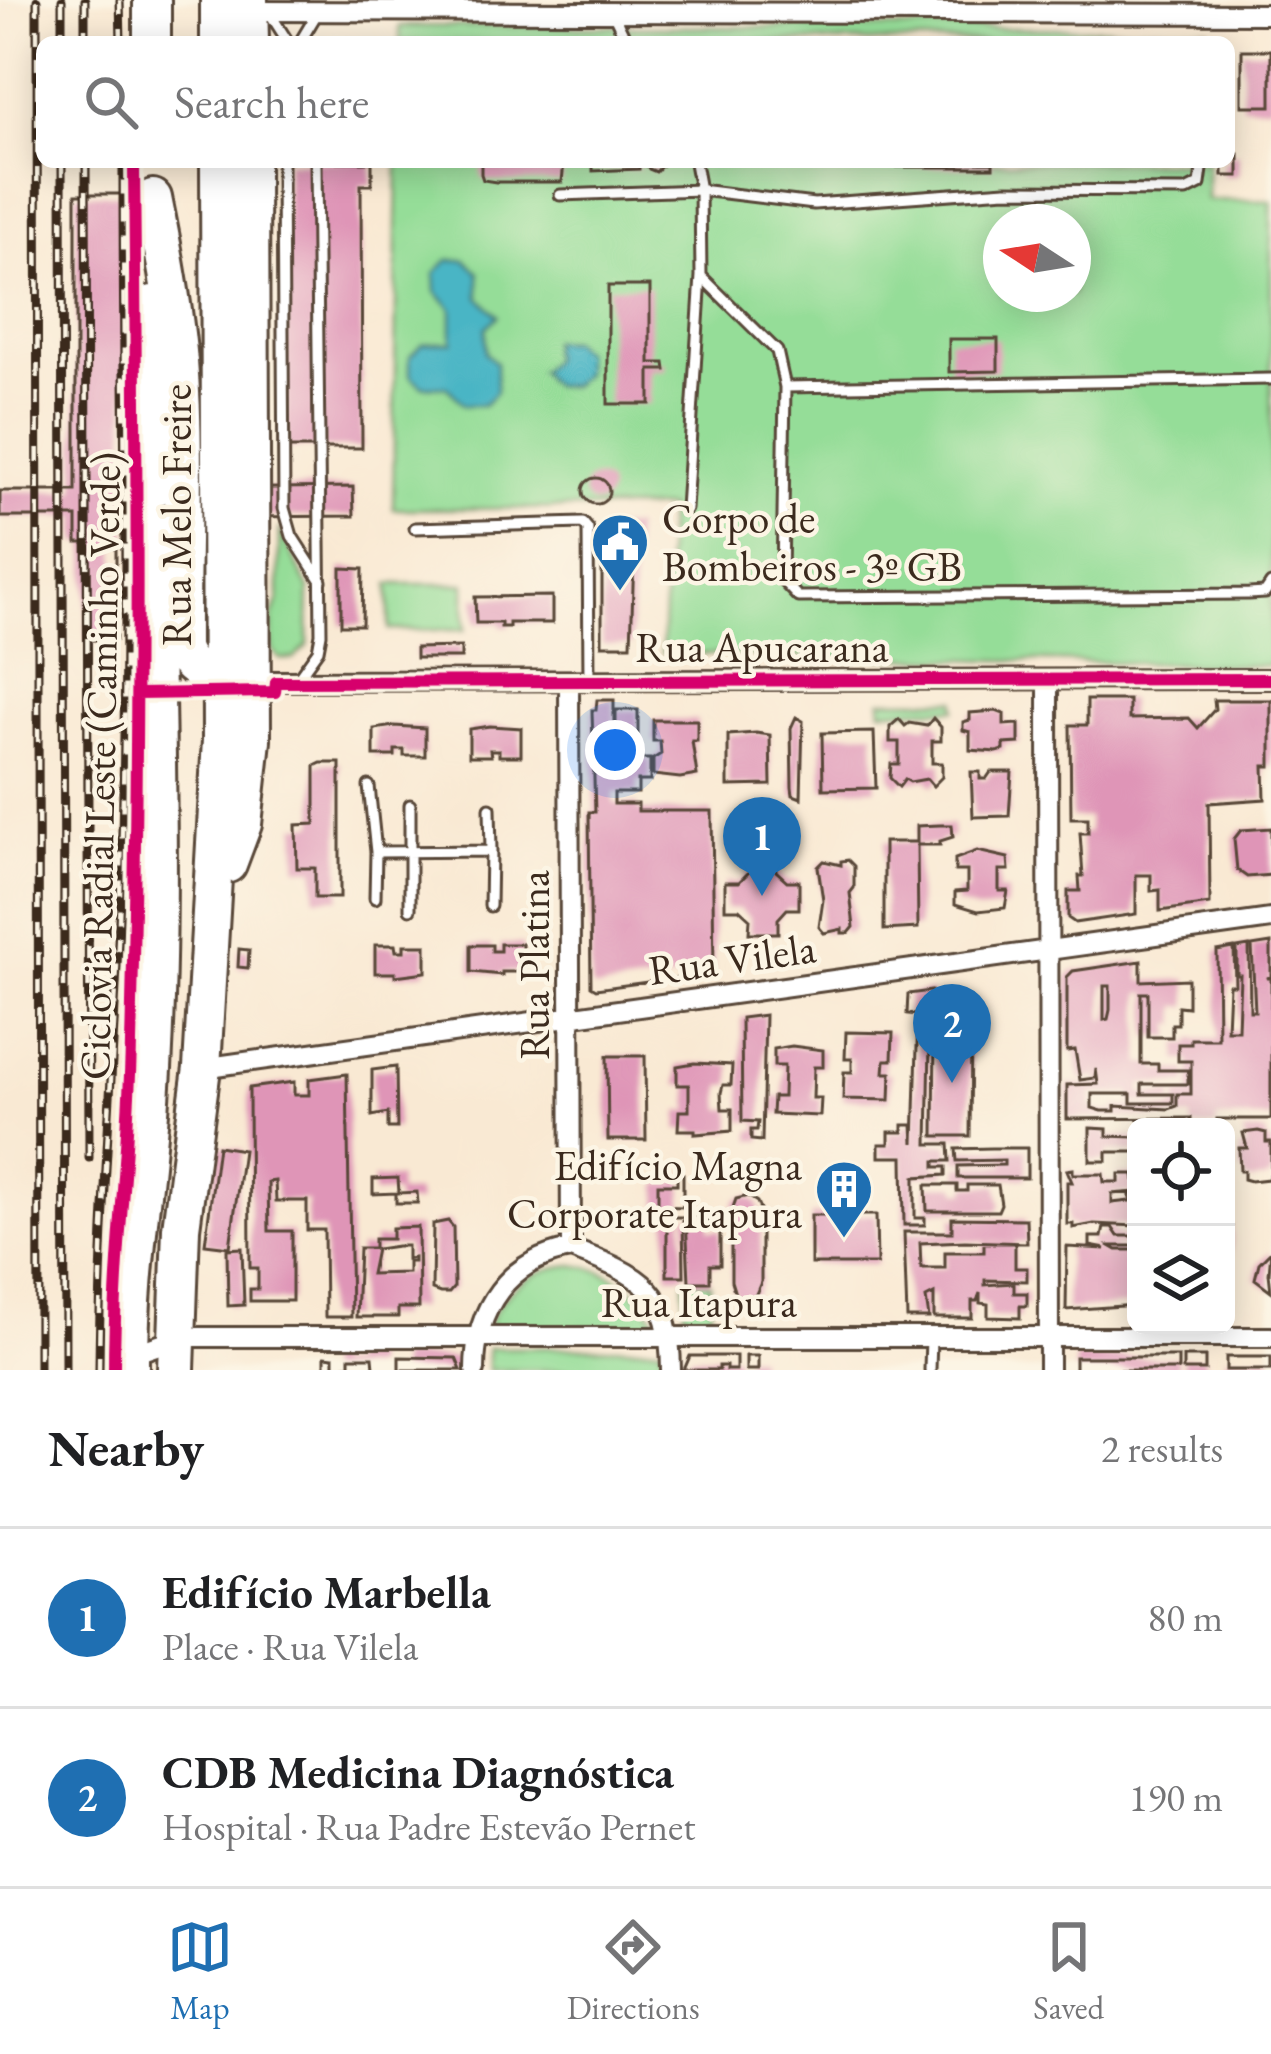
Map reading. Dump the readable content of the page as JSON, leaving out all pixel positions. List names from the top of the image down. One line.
{"streets":{"highway":["Rua Melo Freire"],"street":["Rua Apucarana","Rua Vilela","Rua Platina","Rua Itapura"],"cycle path":["Ciclovia Radial Leste (Caminho Verde)"]},"crossings":[["Rua Melo Freire","Rua Apucarana"],["Rua Melo Freire","Rua Itapura"],["Rua Apucarana","Rua Platina"],["Rua Vilela","Rua Platina"]],"places":{"public building":["Corpo de Bombeiros - 3º GB"],"building":["Edifício Magna Corporate Itapura"]},"north":"left","page":{"search":"Search here","pins":["1","2"],"heading":["Nearby","2 results"],"list":[{"mark":"1","name":"Edifício Marbella","note":"Place · Rua Vilela","value":"80 m"},{"mark":"2","name":"CDB Medicina Diagnóstica","note":"Hospital · Rua Padre Estevão Pernet","value":"190 m"}],"nav":["Map","Directions","Saved"]}}
